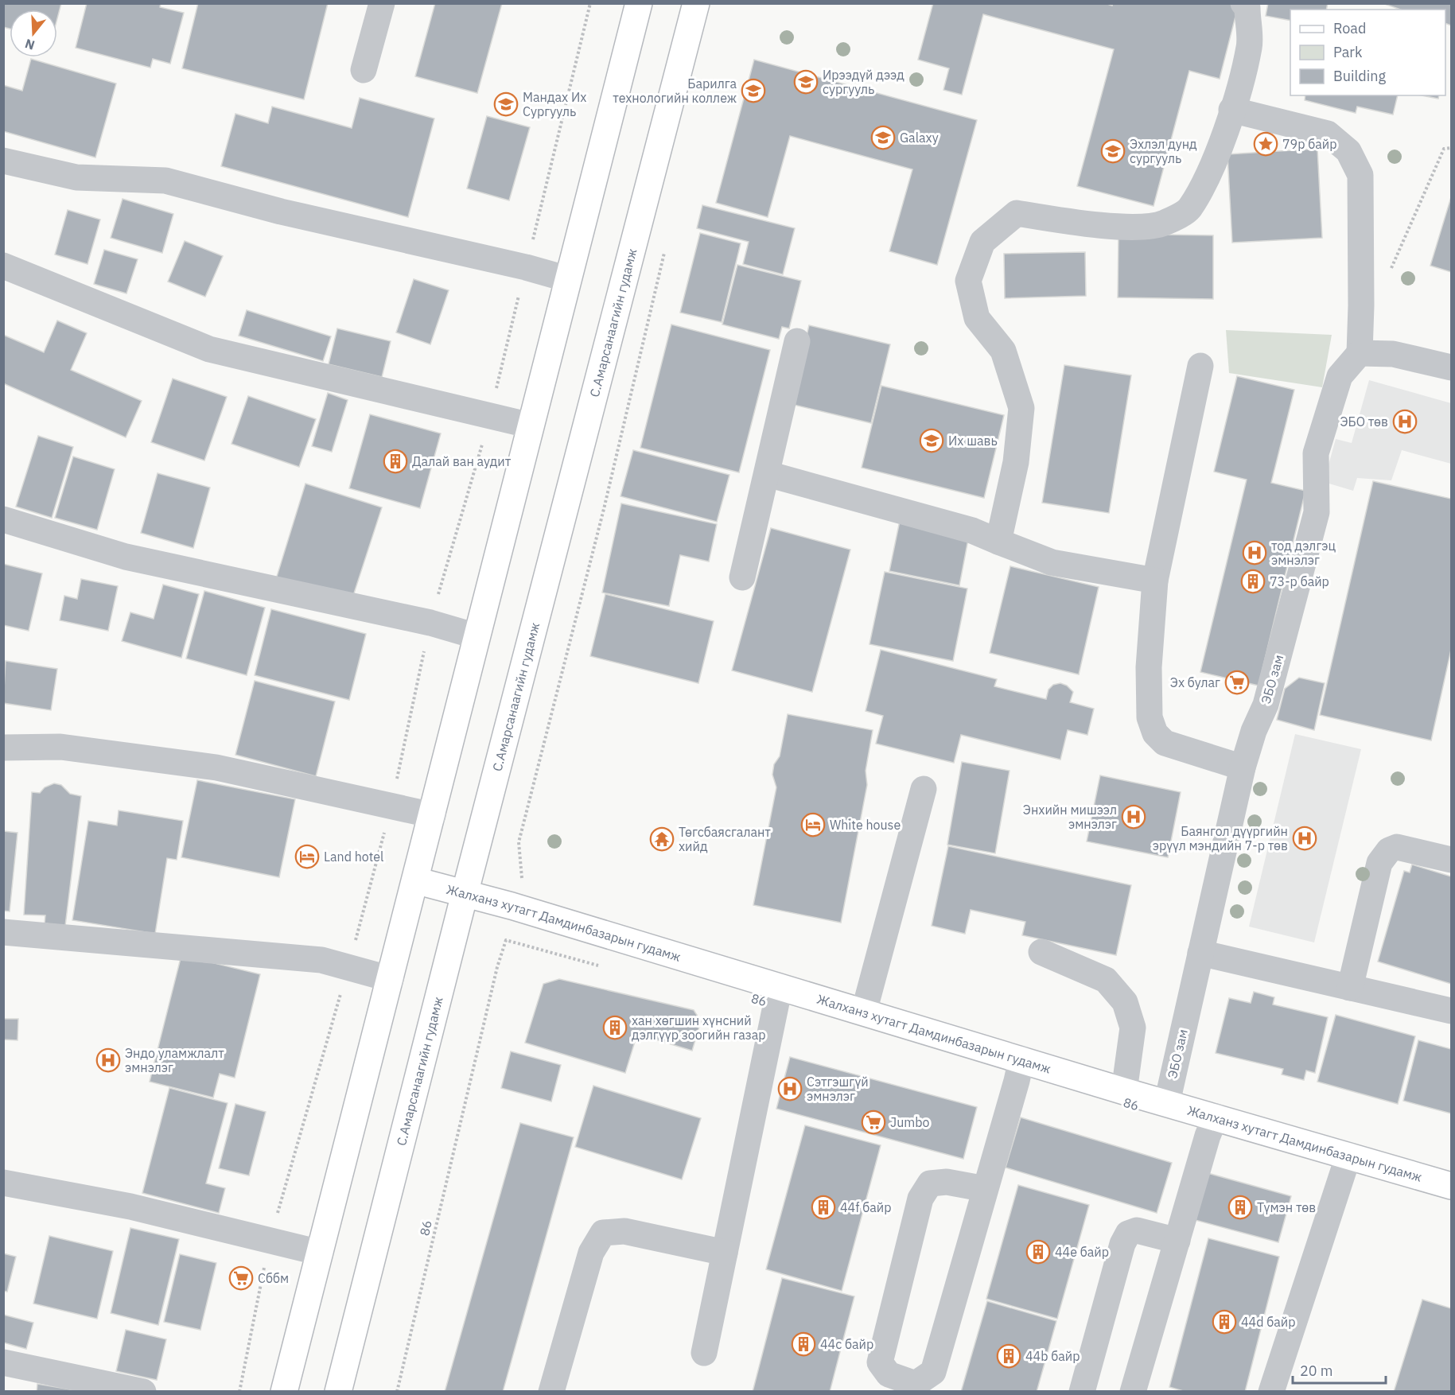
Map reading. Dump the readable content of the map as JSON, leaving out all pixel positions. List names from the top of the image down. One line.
{"streets":{"main road":["С.Амарсанаагийн гудамж","Жалханз хутагт Дамдинбазарын гудамж"],"street":["ЭБО зам"],"path":["86"]},"crossings":[["С.Амарсанаагийн гудамж","Жалханз хутагт Дамдинбазарын гудамж"],["ЭБО зам","Жалханз хутагт Дамдинбазарын гудамж"]],"places":{"school or university":["Ирээдүй дээд сургууль","Барилга технологийн коллеж","Мандах Их Сургууль","Galaxy","Эхлэл дунд сургууль","Их шавь"],"place":["79р байр"],"hospital":["ЭБО төв","тод дэлгэц эмнэлэг","Энхийн мишээл эмнэлэг","Баянгол дүүргийн эрүүл мэндийн 7-р төв","Эндо уламжлалт эмнэлэг","Сэтгэшгүй эмнэлэг"],"building":["Далай ван аудит","73-р байр","хан хөгшин хүнсний дэлгүүр зоогийн газар","44f байр","Түмэн төв","44e байр","44d байр","44c байр","44b байр"],"supermarket":["Эх булаг","Jumbo","Сббм"],"hotel":["White house","Land hotel"],"temple":["Төгсбаясгалант хийд"]},"legend":["Road","Park","Building"],"scale_bar":"20 m","north":"bottom"}
